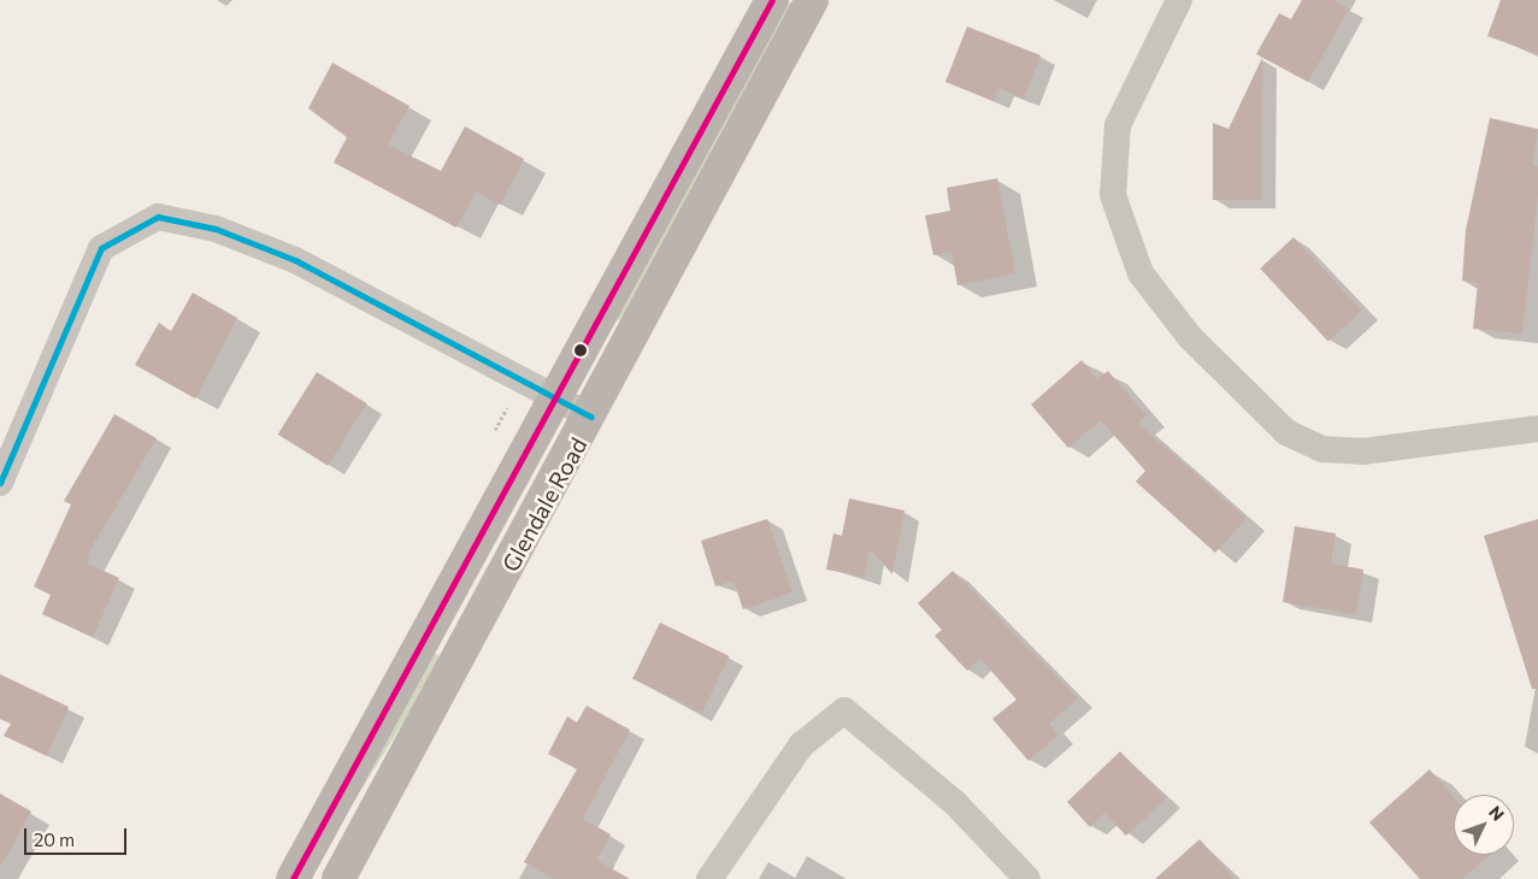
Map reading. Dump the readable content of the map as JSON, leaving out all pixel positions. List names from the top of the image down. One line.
{"streets":{"main road":["Glendale Road"]},"scale_bar":"20 m","north":"top right"}
